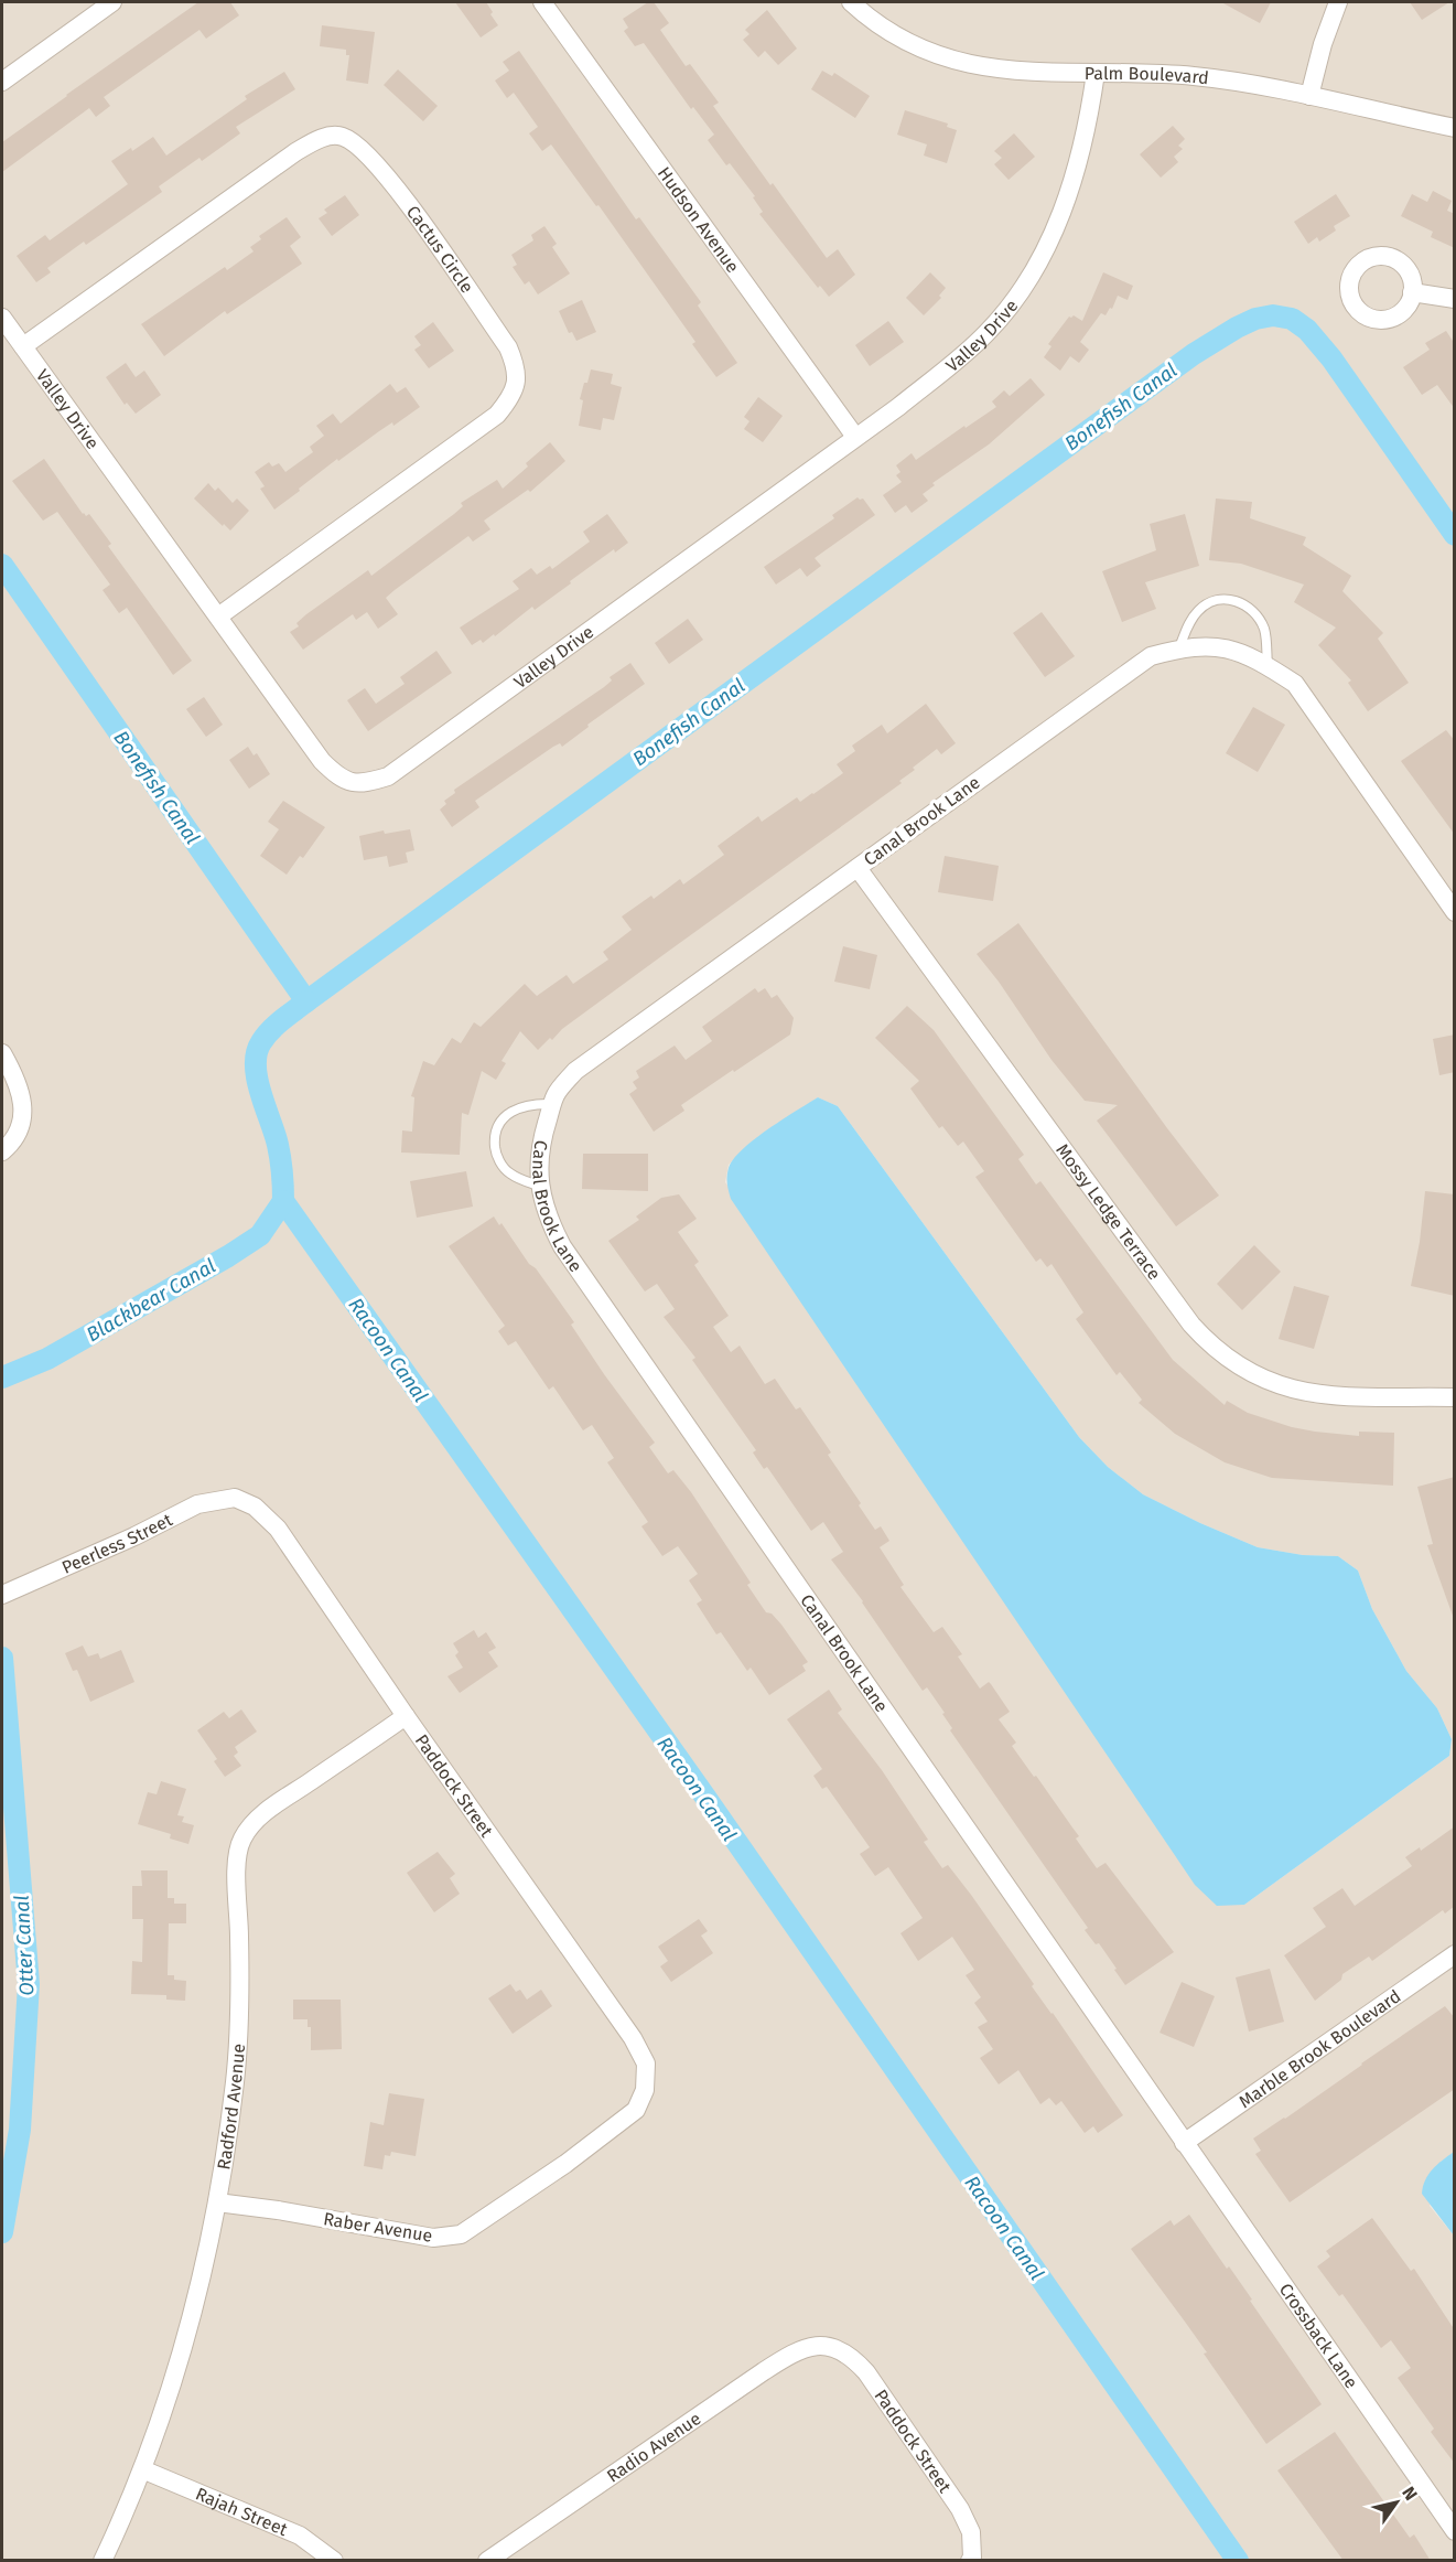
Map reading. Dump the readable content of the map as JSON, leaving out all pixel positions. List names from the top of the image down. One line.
{"streets":{"street":["Palm Boulevard","Hudson Avenue","Cactus Circle","Valley Drive","Canal Brook Lane","Mossy Ledge Terrace","Peerless Street","Paddock Street","Marble Brook Boulevard","Radford Avenue","Raber Avenue","Crossback Lane","Radio Avenue","Rajah Street"]},"crossings":[["Palm Boulevard","Valley Drive"],["Hudson Avenue","Valley Drive"],["Cactus Circle","Valley Drive"],["Canal Brook Lane","Mossy Ledge Terrace"],["Canal Brook Lane","Marble Brook Boulevard"],["Canal Brook Lane","Crossback Lane"],["Peerless Street","Paddock Street"],["Paddock Street","Radford Avenue"],["Paddock Street","Raber Avenue"],["Paddock Street","Radio Avenue"],["Marble Brook Boulevard","Crossback Lane"],["Radford Avenue","Raber Avenue"],["Radford Avenue","Rajah Street"]],"water":["Bonefish Canal","Blackbear Canal","Racoon Canal","Otter Canal"],"north":"top right"}
